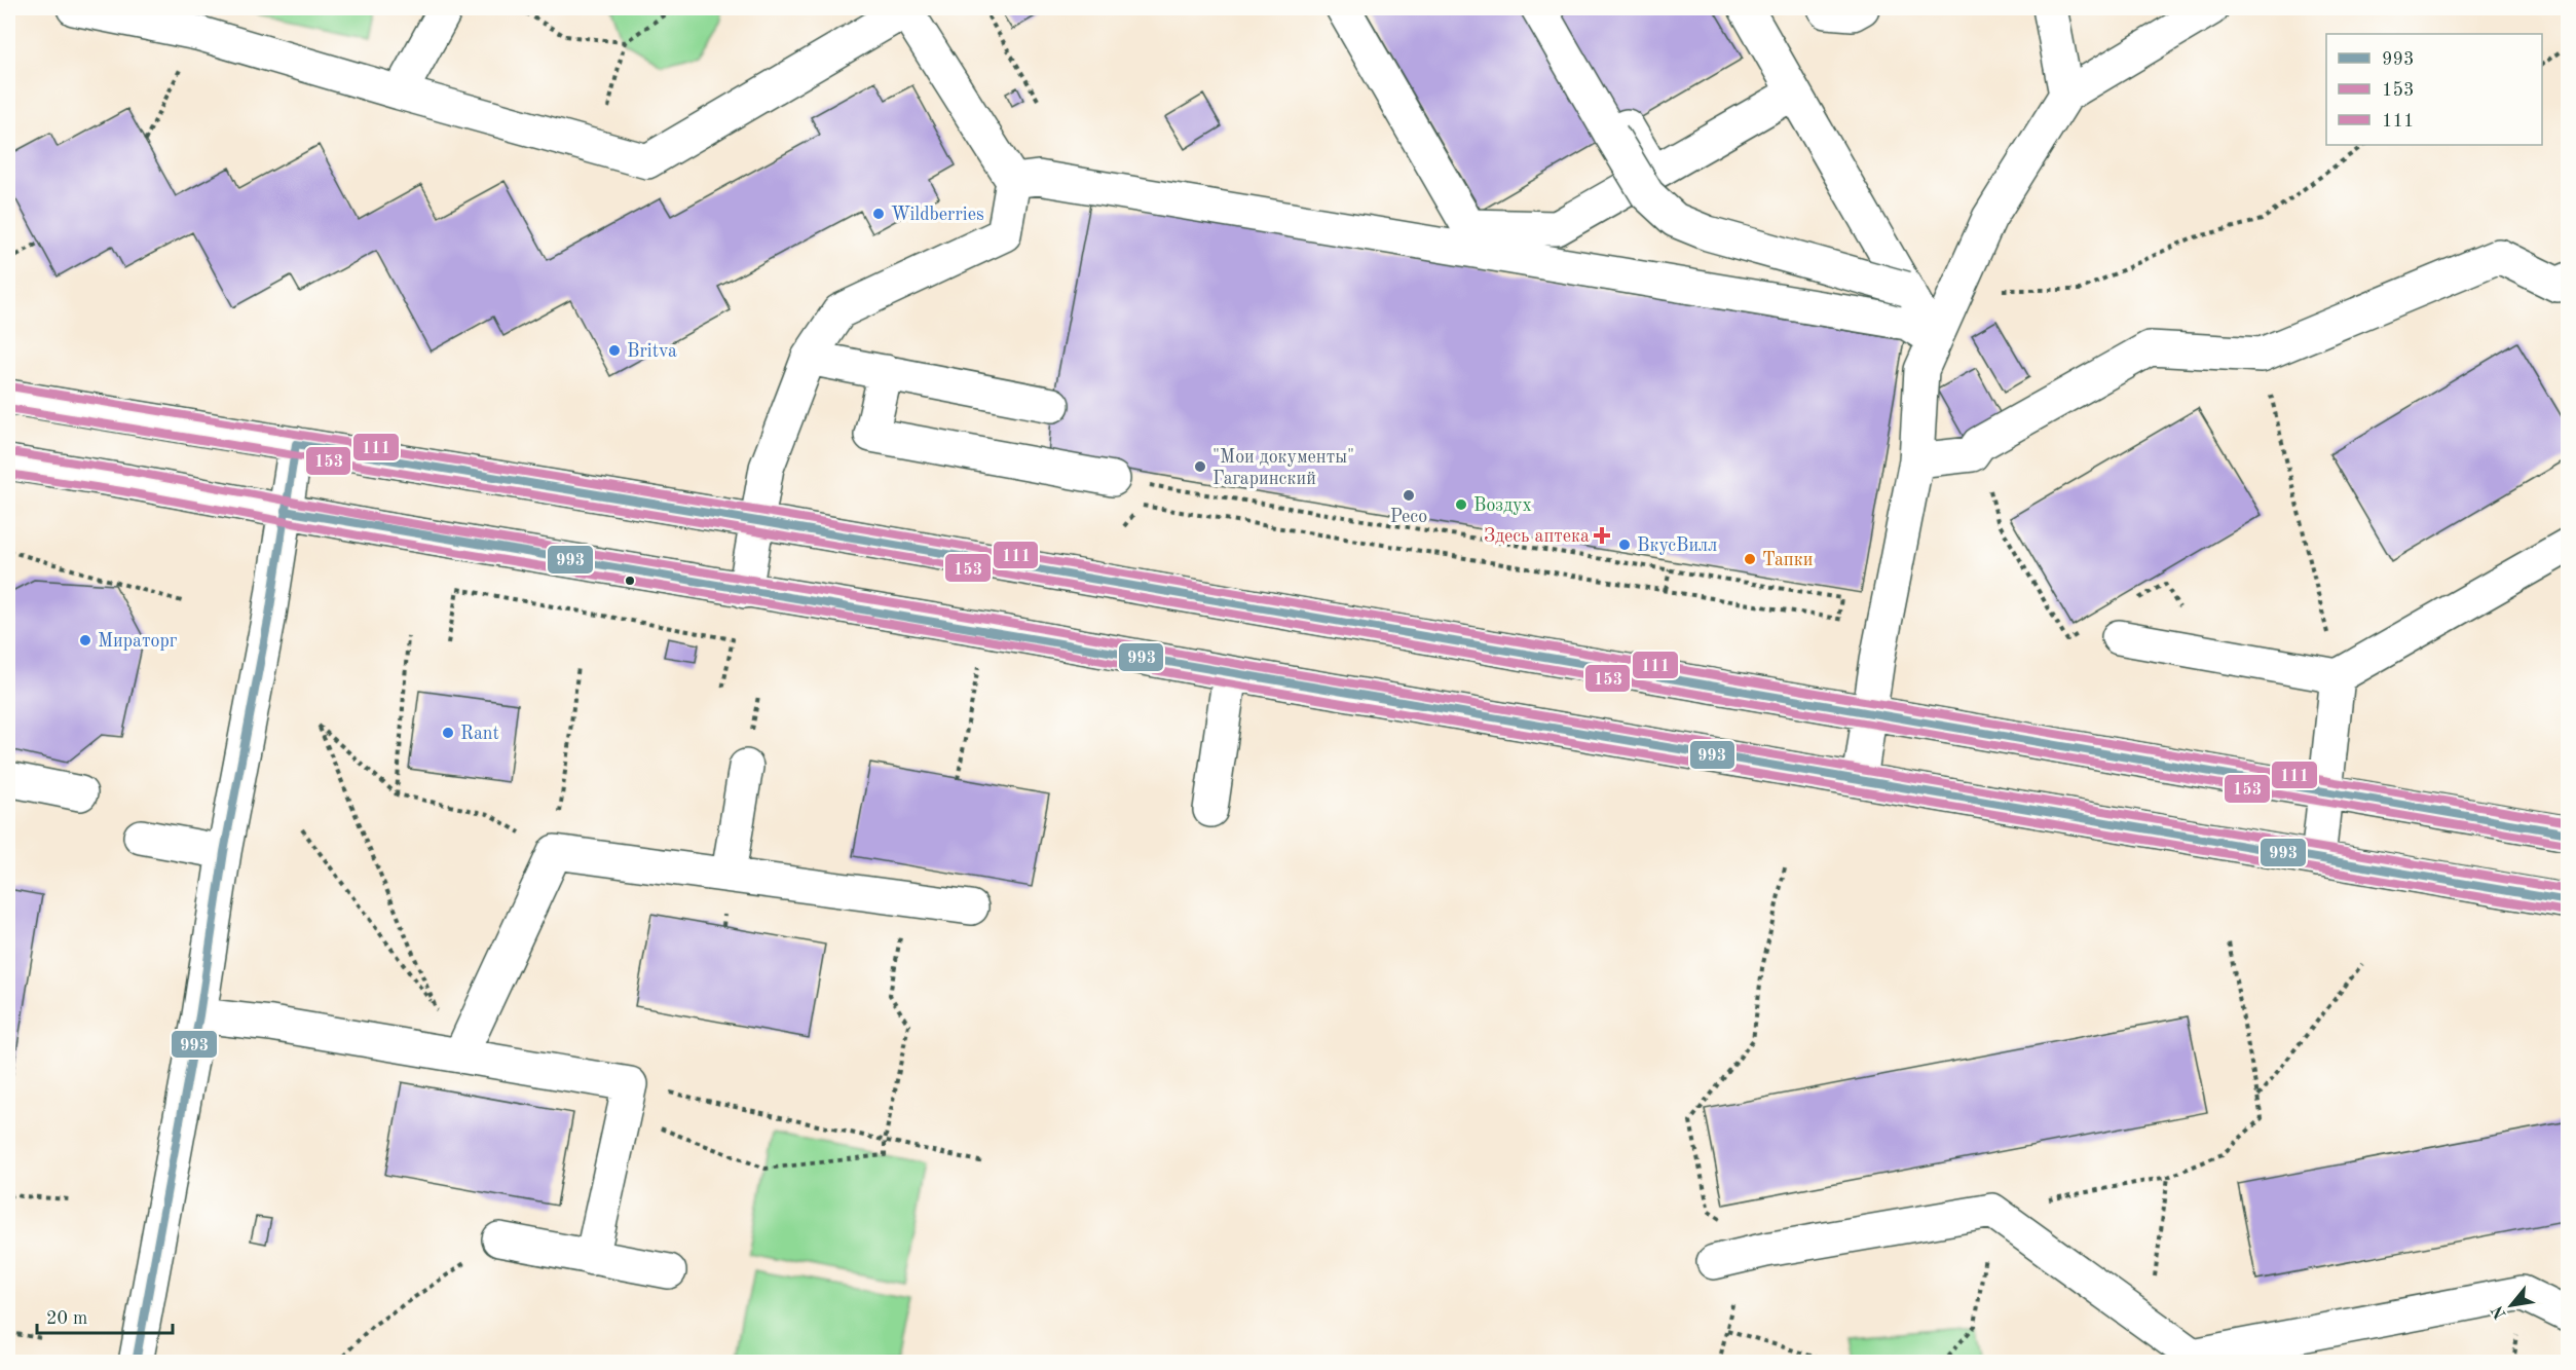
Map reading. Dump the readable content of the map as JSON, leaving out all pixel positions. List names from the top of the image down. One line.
{"places":{"other":["Wildberries","Britva","\"Мои документы\" Гагаринский","Ресо","Воздух","ВкусВилл","Тапки","Мираторг","Rant"],"health":["Здесь аптека"]},"lines":["transit line 111","transit line 153","transit line 993"],"legend":["993","153","111"],"scale_bar":"20 m","north":"bottom left"}
